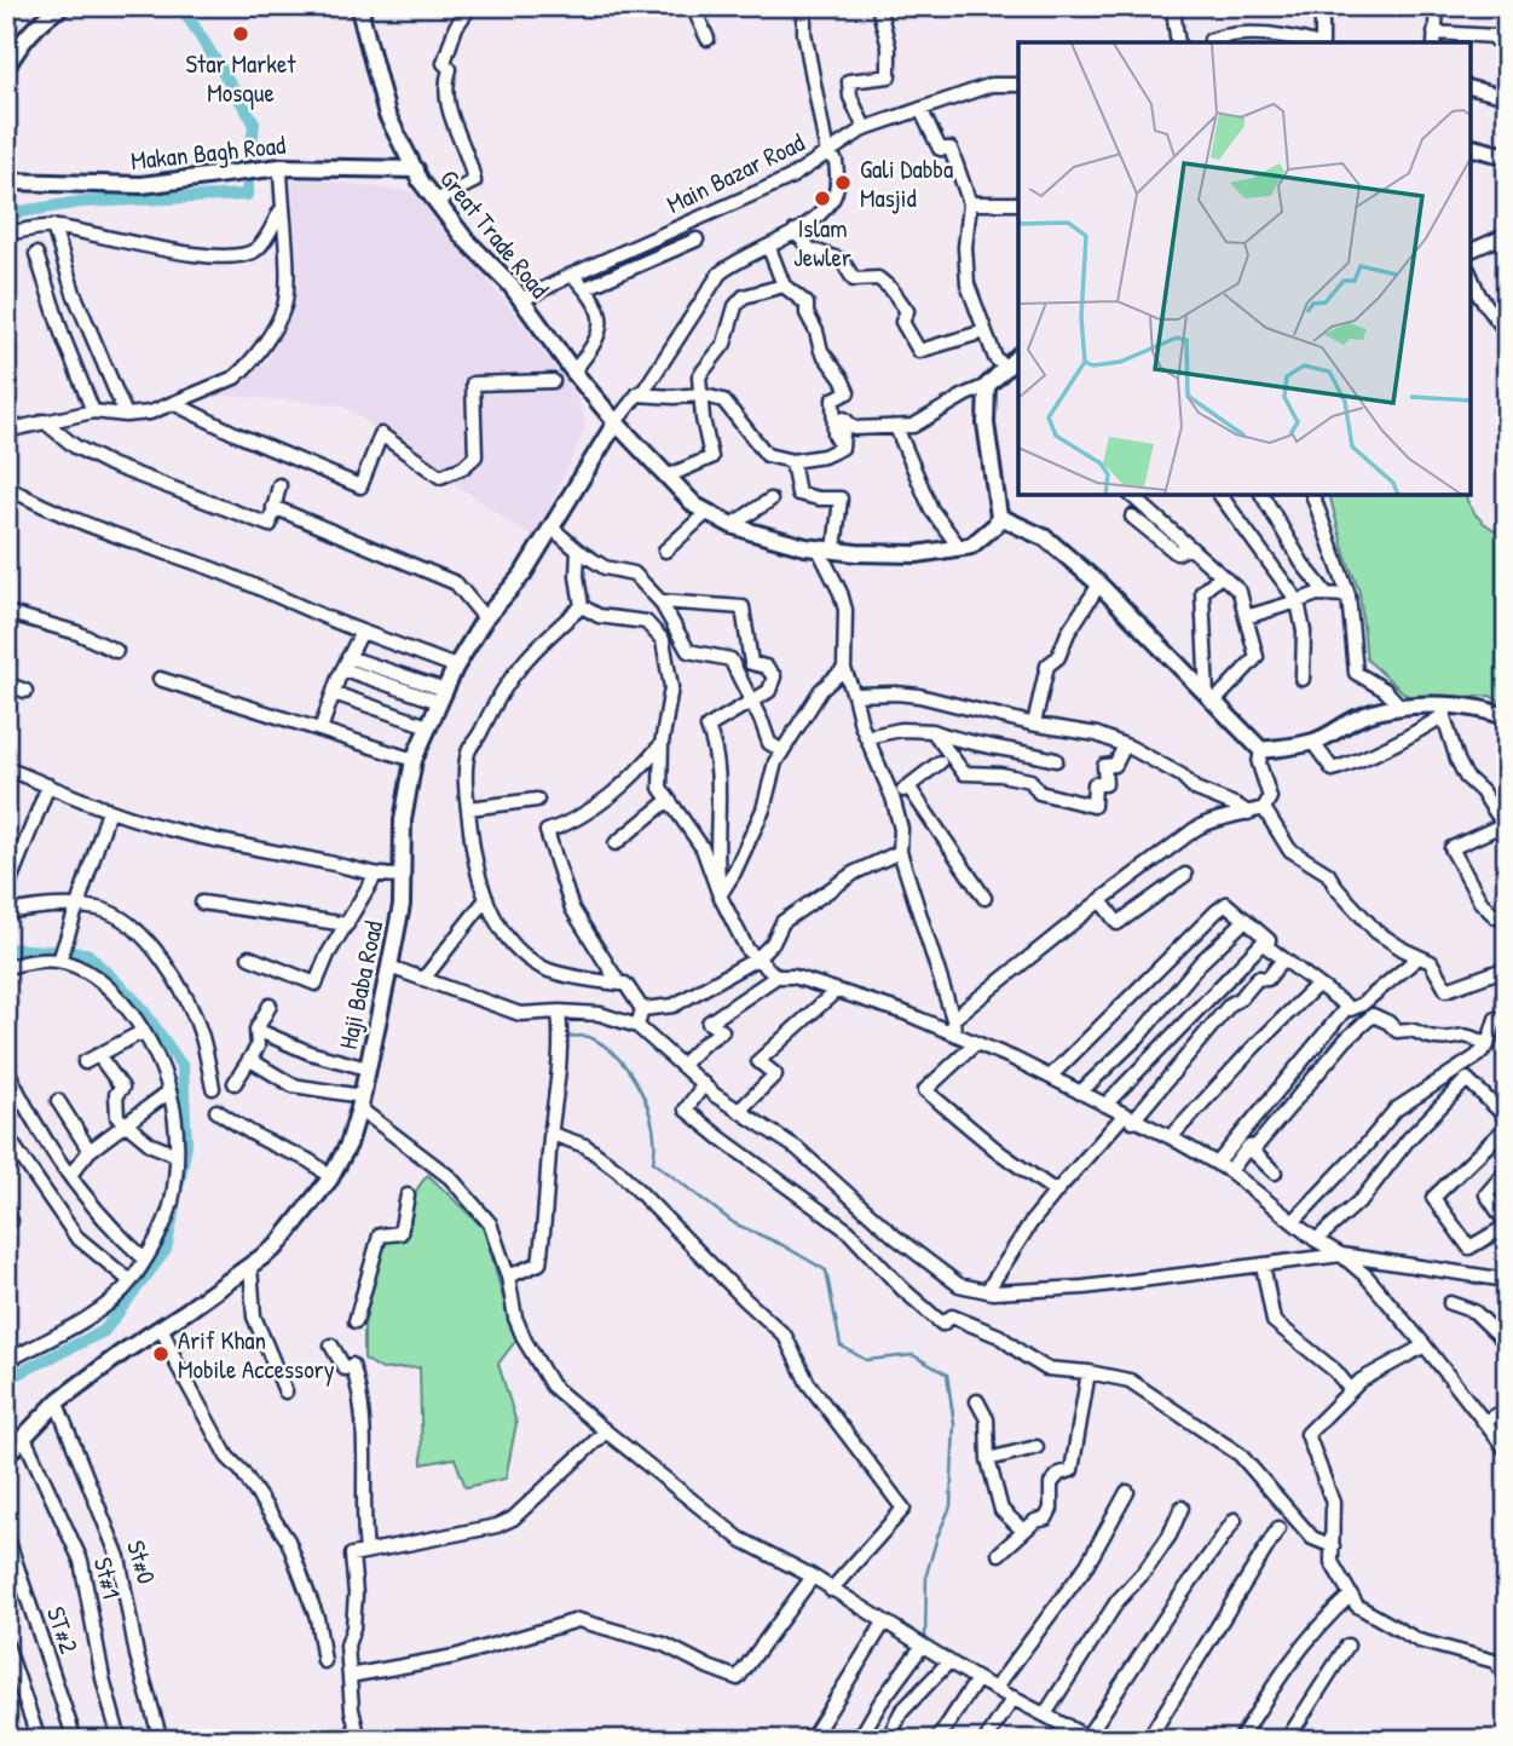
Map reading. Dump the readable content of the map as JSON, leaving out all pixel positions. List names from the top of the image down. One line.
{"streets":{"main road":["Makan Bagh Road","Great Trade Road","Haji Baba Road"],"street":["Main Bazar Road","St#0","St#1","ST#2"]},"crossings":[["Makan Bagh Road","Great Trade Road"],["Main Bazar Road","Great Trade Road"],["Great Trade Road","Haji Baba Road"],["Haji Baba Road","St#0"],["Haji Baba Road","St#1"]],"places":["Star Market Mosque","Gali Dabba Masjid","Islam Jewler","Arif Khan Mobile Accessory"]}
